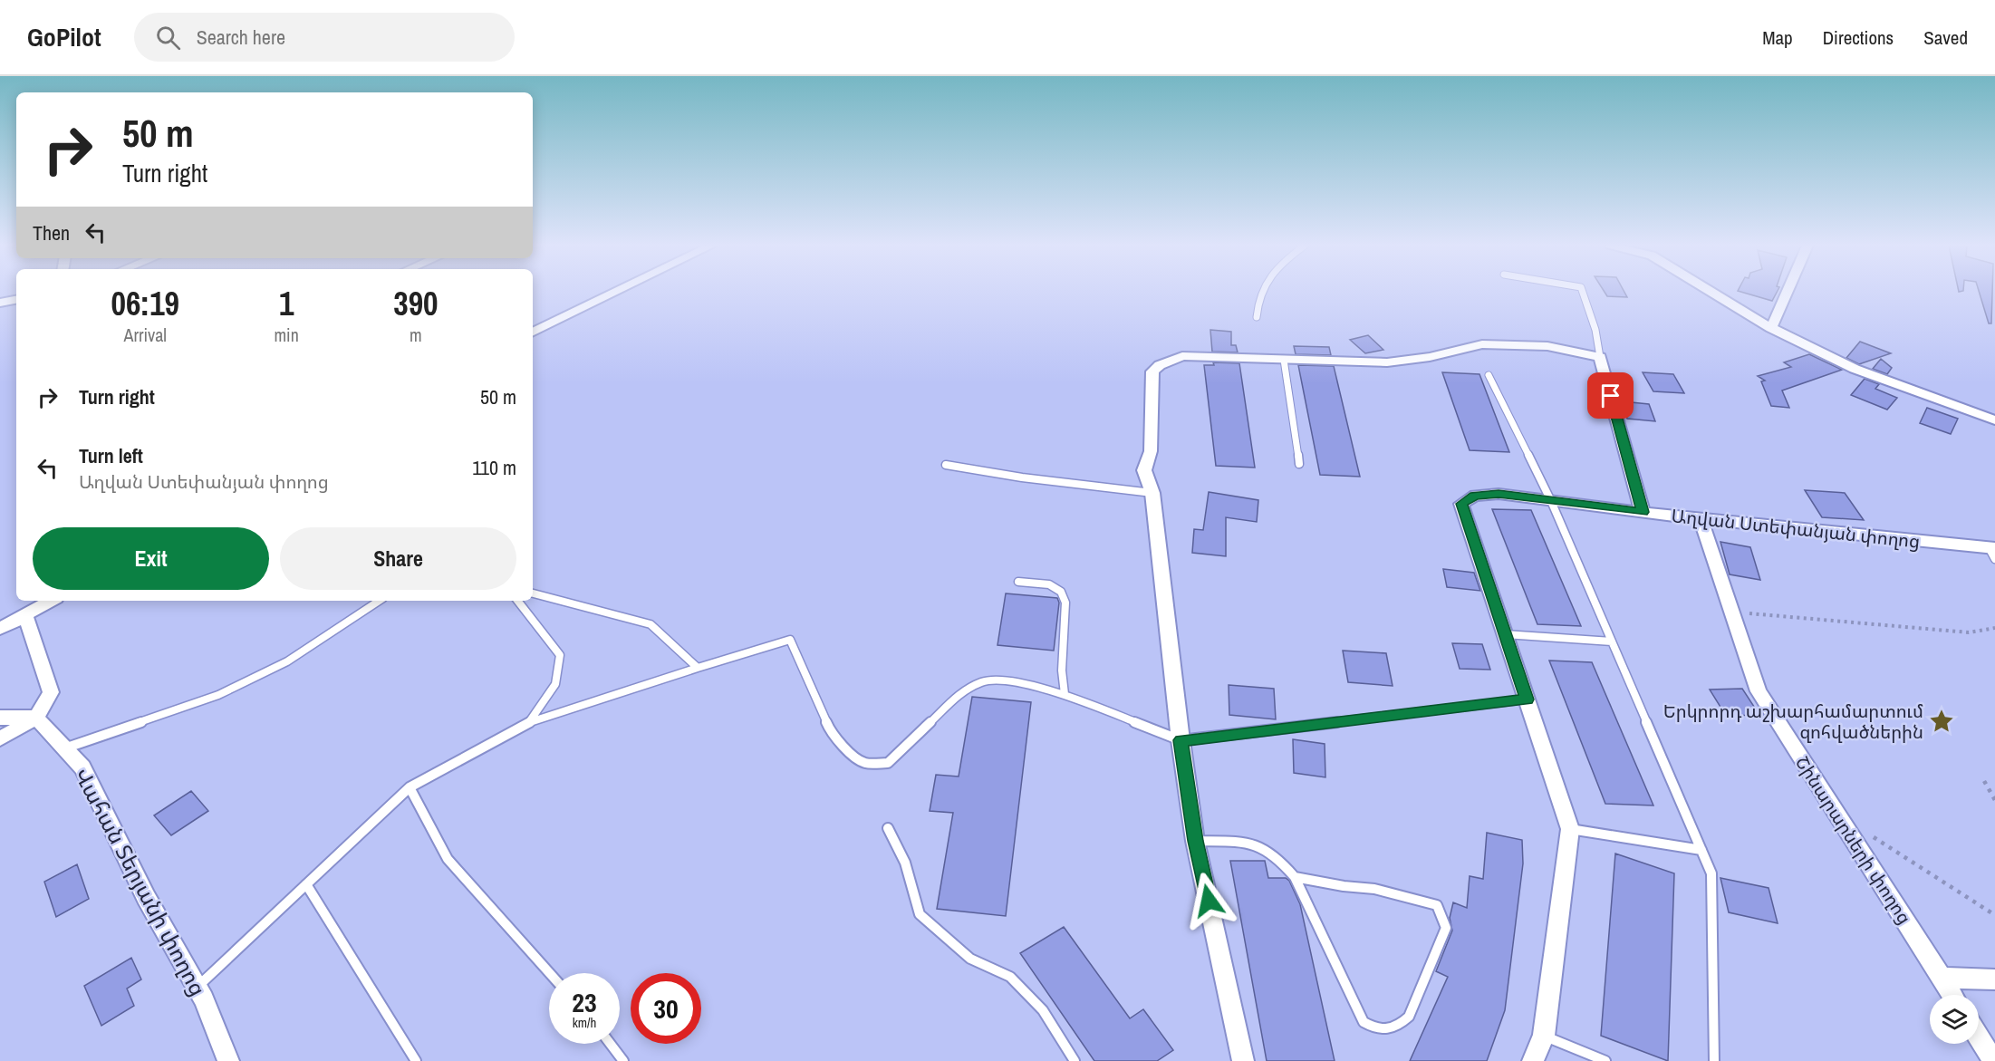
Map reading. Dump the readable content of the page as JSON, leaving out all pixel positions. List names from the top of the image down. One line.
{"streets":{"street":["Աղվան Ստեփանյան փողոց","Շինարարների փողոց","Վահան Տերյանի փողոց"]},"crossings":[["Աղվան Ստեփանյան փողոց","Շինարարների փողոց"]],"places":{"place":["Երկրորդ աշխարհամարտում զոհվածներին"]},"page":{"header":"GoPilot","search":"Search here","nav":["Map","Directions","Saved"],"turn":["50 m","Turn right"],"then":"Then","eta":["06:19","Arrival","1","min","390","m"],"list":[{"name":"Turn right","value":"50 m"},{"name":"Turn left","note":"Աղվան Ստեփանյան փողոց","value":"110 m"}],"buttons":["Exit","Share"],"speed":"23 km/h","limit":"30"}}
